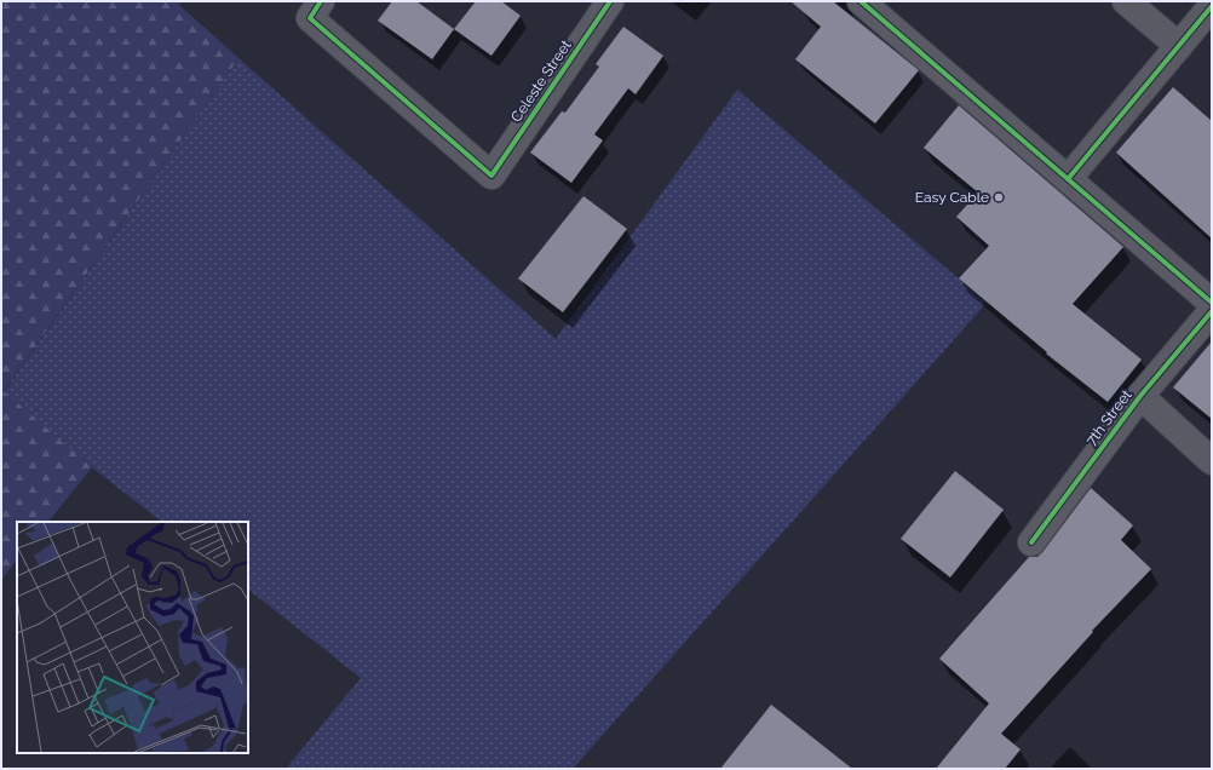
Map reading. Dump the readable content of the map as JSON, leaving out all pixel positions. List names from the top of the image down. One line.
{"streets":{"street":["Celeste Street","7th Street"]},"places":["Easy Cable"]}
